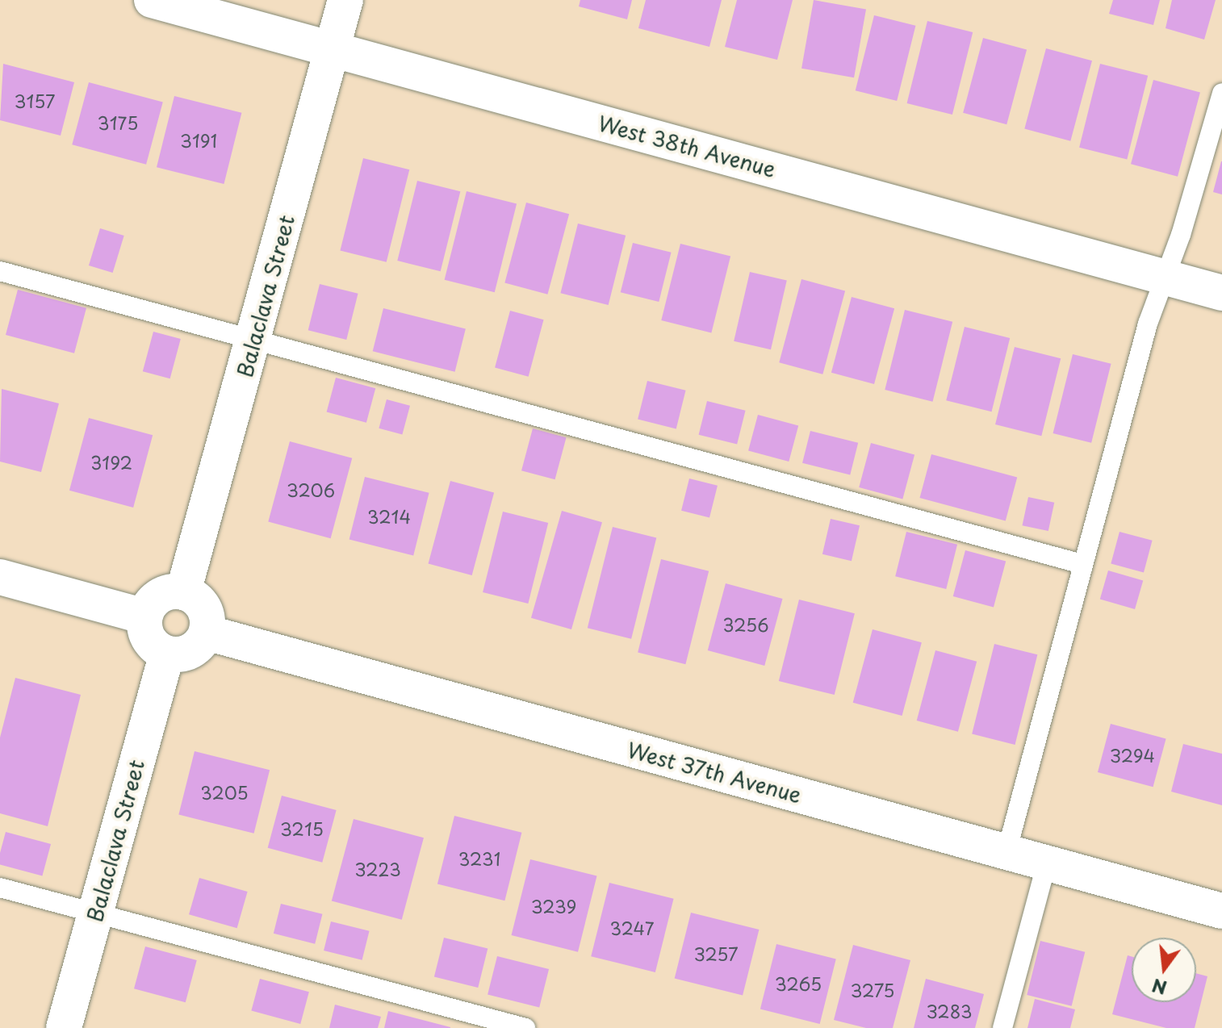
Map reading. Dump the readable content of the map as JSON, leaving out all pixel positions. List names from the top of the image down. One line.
{"streets":{"street":["West 38th Avenue","Balaclava Street","West 37th Avenue"]},"crossings":[["West 38th Avenue","Balaclava Street"],["Balaclava Street","West 37th Avenue"]],"house_numbers":["3157","3175","3191","3192","3206","3214","3256","3294","3205","3215","3231","3223","3239","3247","3257","3265","3275","3283"],"north":"bottom"}
